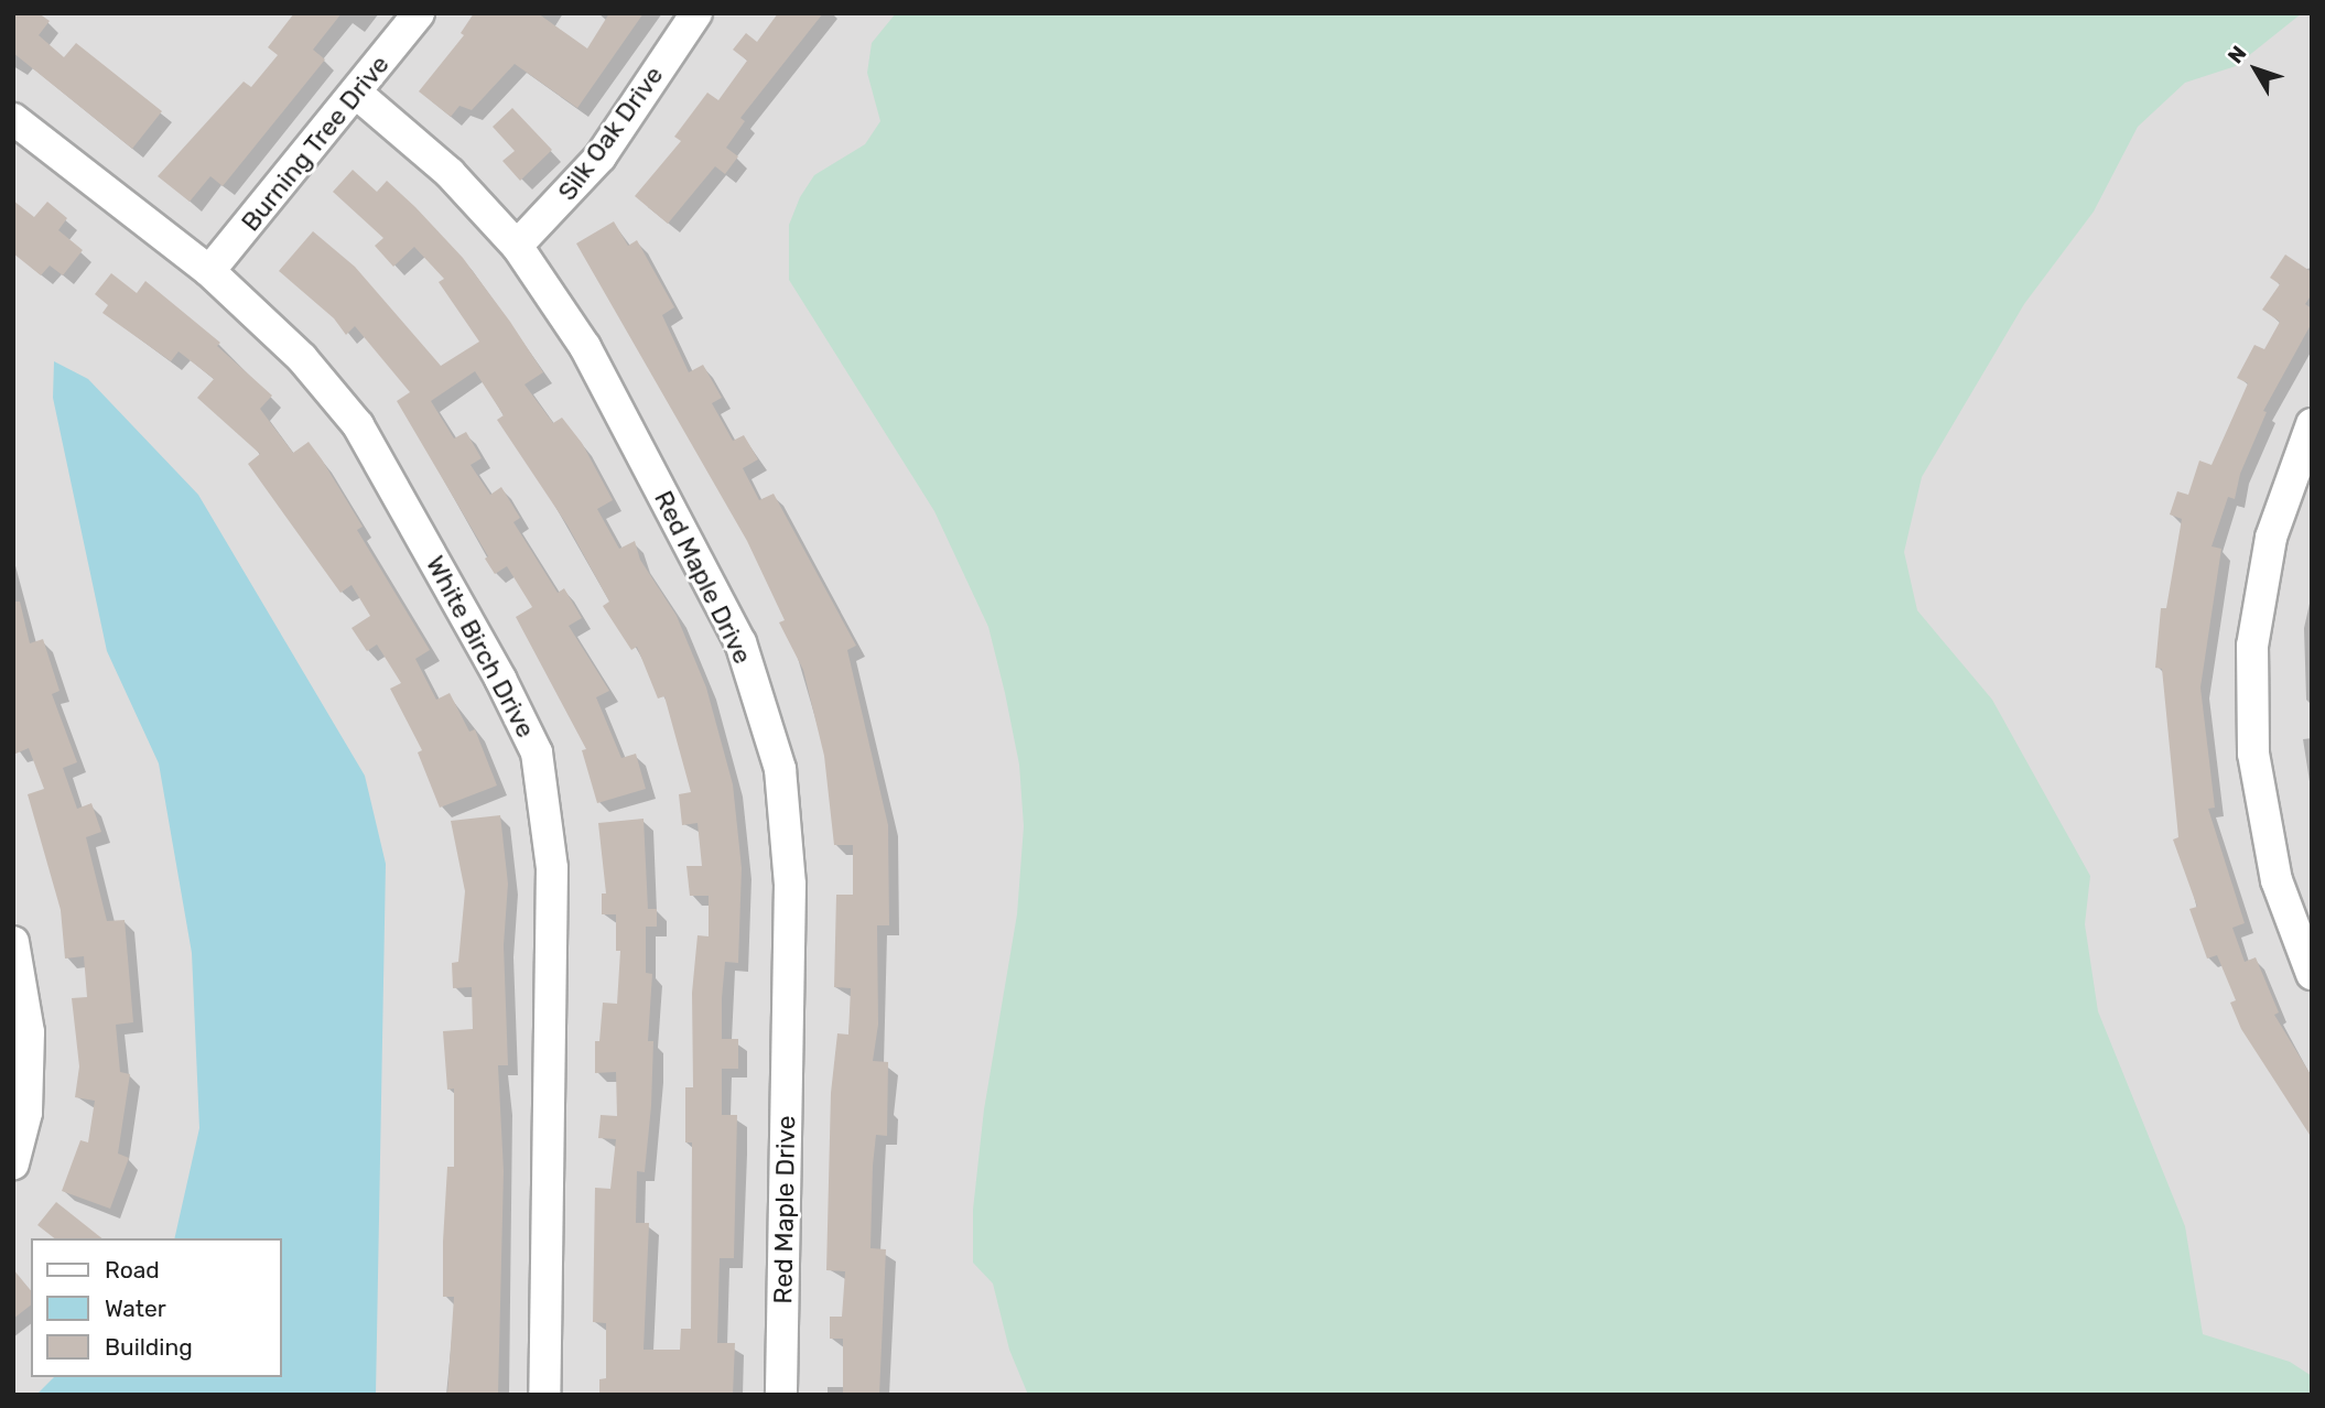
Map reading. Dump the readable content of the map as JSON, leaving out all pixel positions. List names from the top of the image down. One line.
{"streets":{"street":["Silk Oak Drive","Burning Tree Drive","Red Maple Drive","White Birch Drive"]},"crossings":[["Silk Oak Drive","Red Maple Drive"],["Burning Tree Drive","Red Maple Drive"],["Burning Tree Drive","White Birch Drive"]],"legend":["Road","Water","Building"],"north":"top left"}
